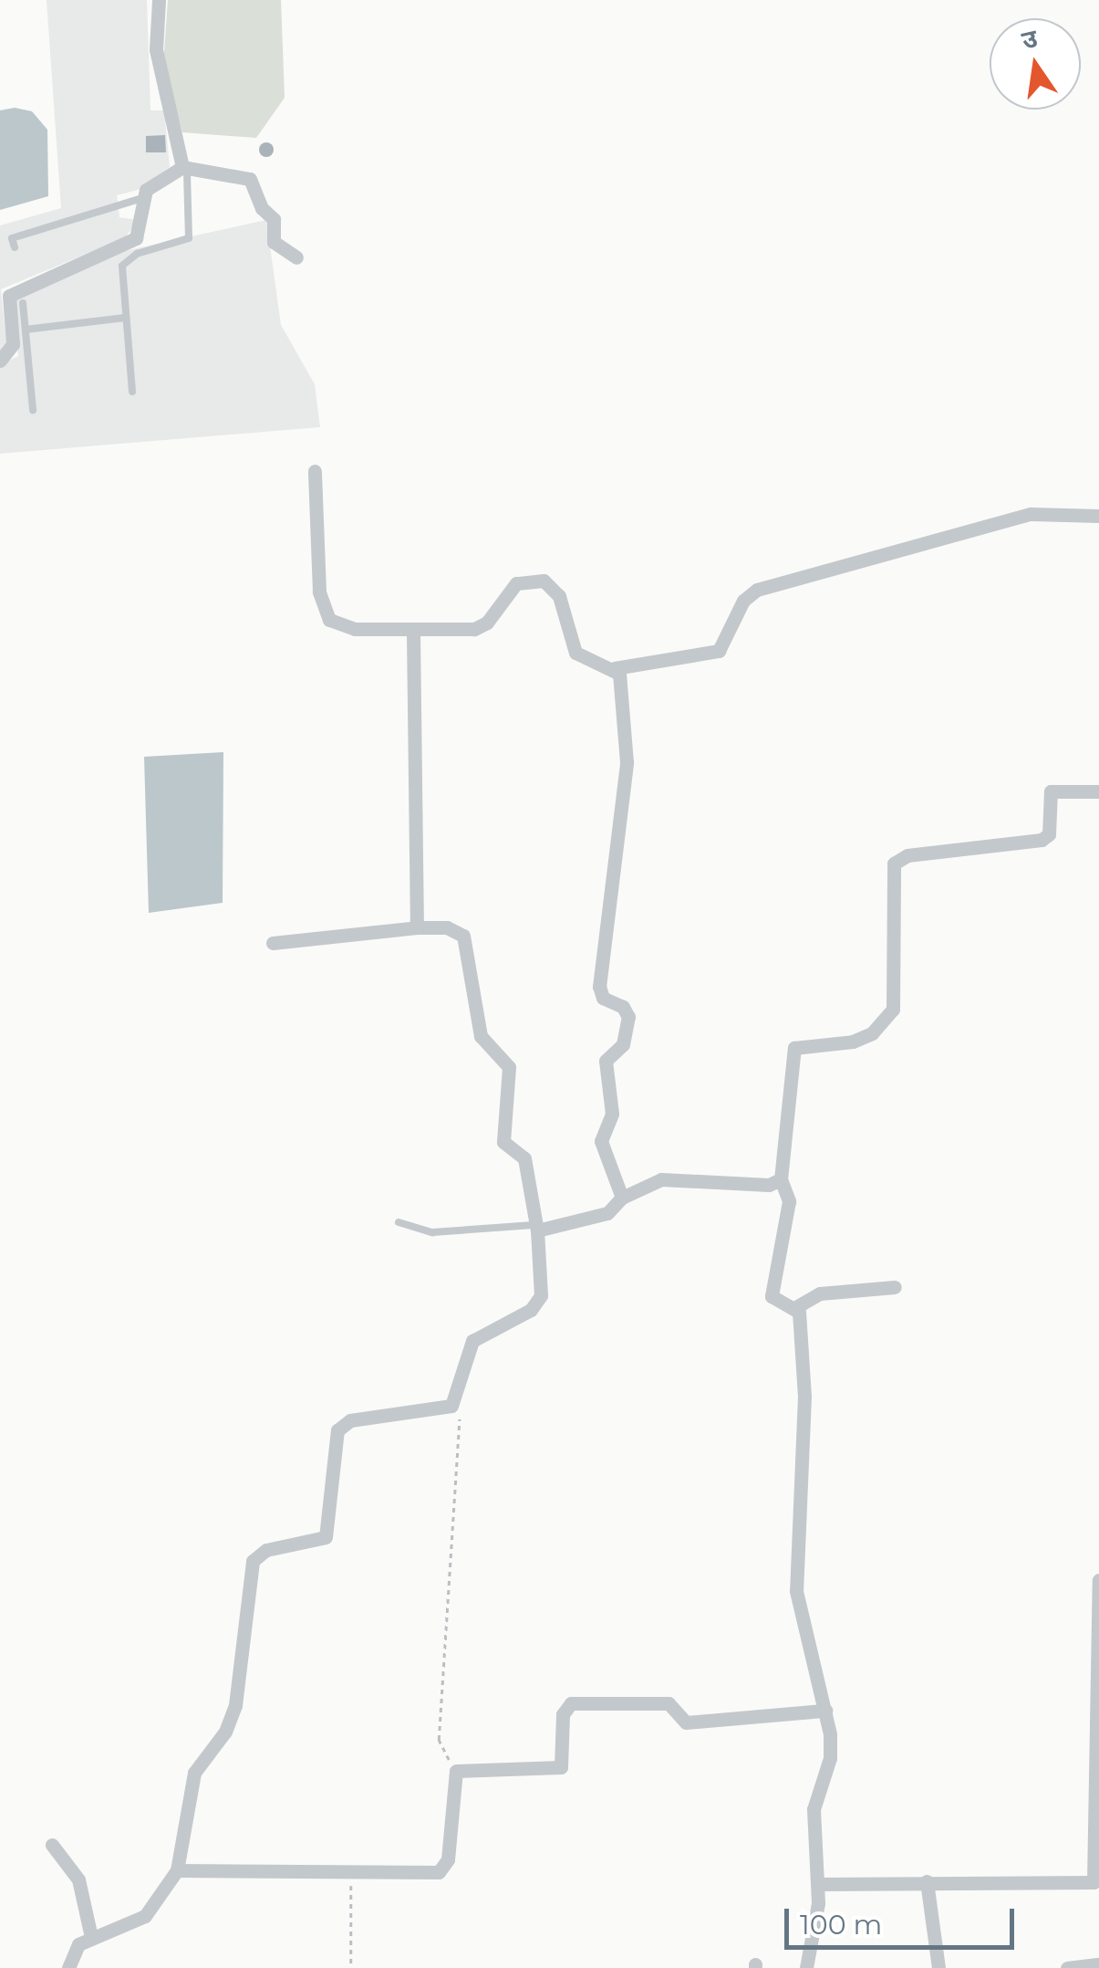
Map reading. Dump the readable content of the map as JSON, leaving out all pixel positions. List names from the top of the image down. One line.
{"scale_bar":"100 m","north":"top"}
